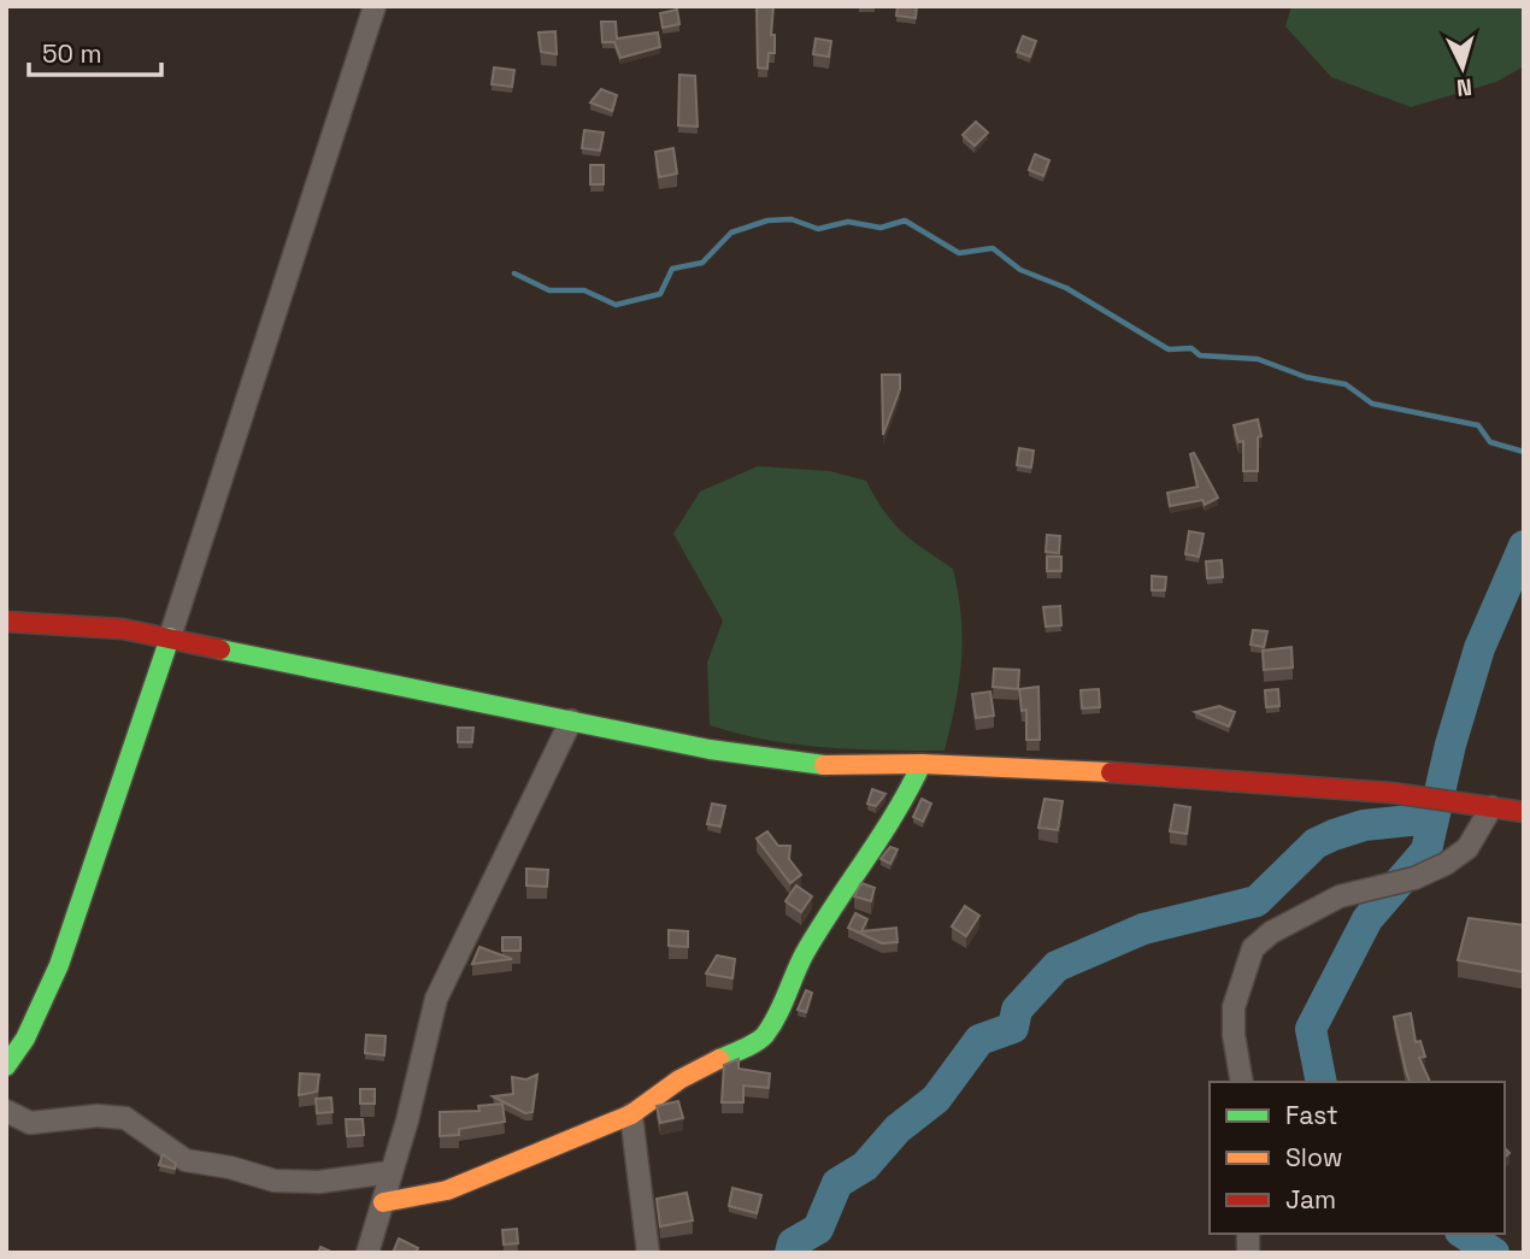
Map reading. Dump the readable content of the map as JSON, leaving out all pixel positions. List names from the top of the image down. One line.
{"legend":["Fast","Slow","Jam"],"scale_bar":"50 m","north":"bottom"}
